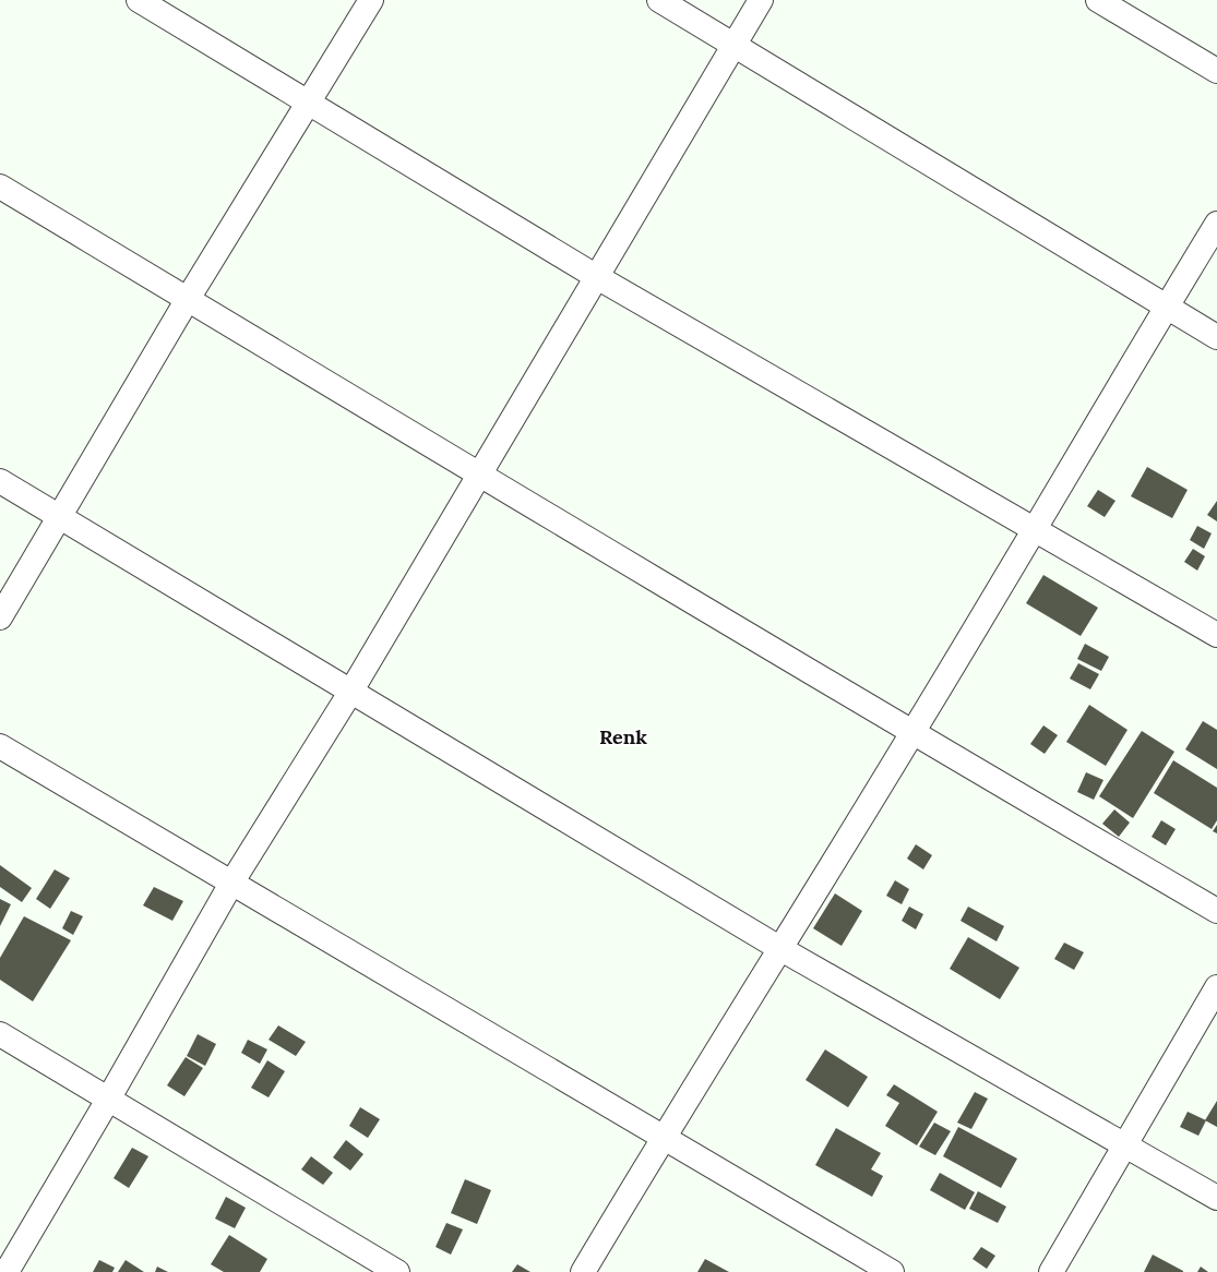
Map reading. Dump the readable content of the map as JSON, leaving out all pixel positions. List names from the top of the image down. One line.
{"districts":["Renk"]}
